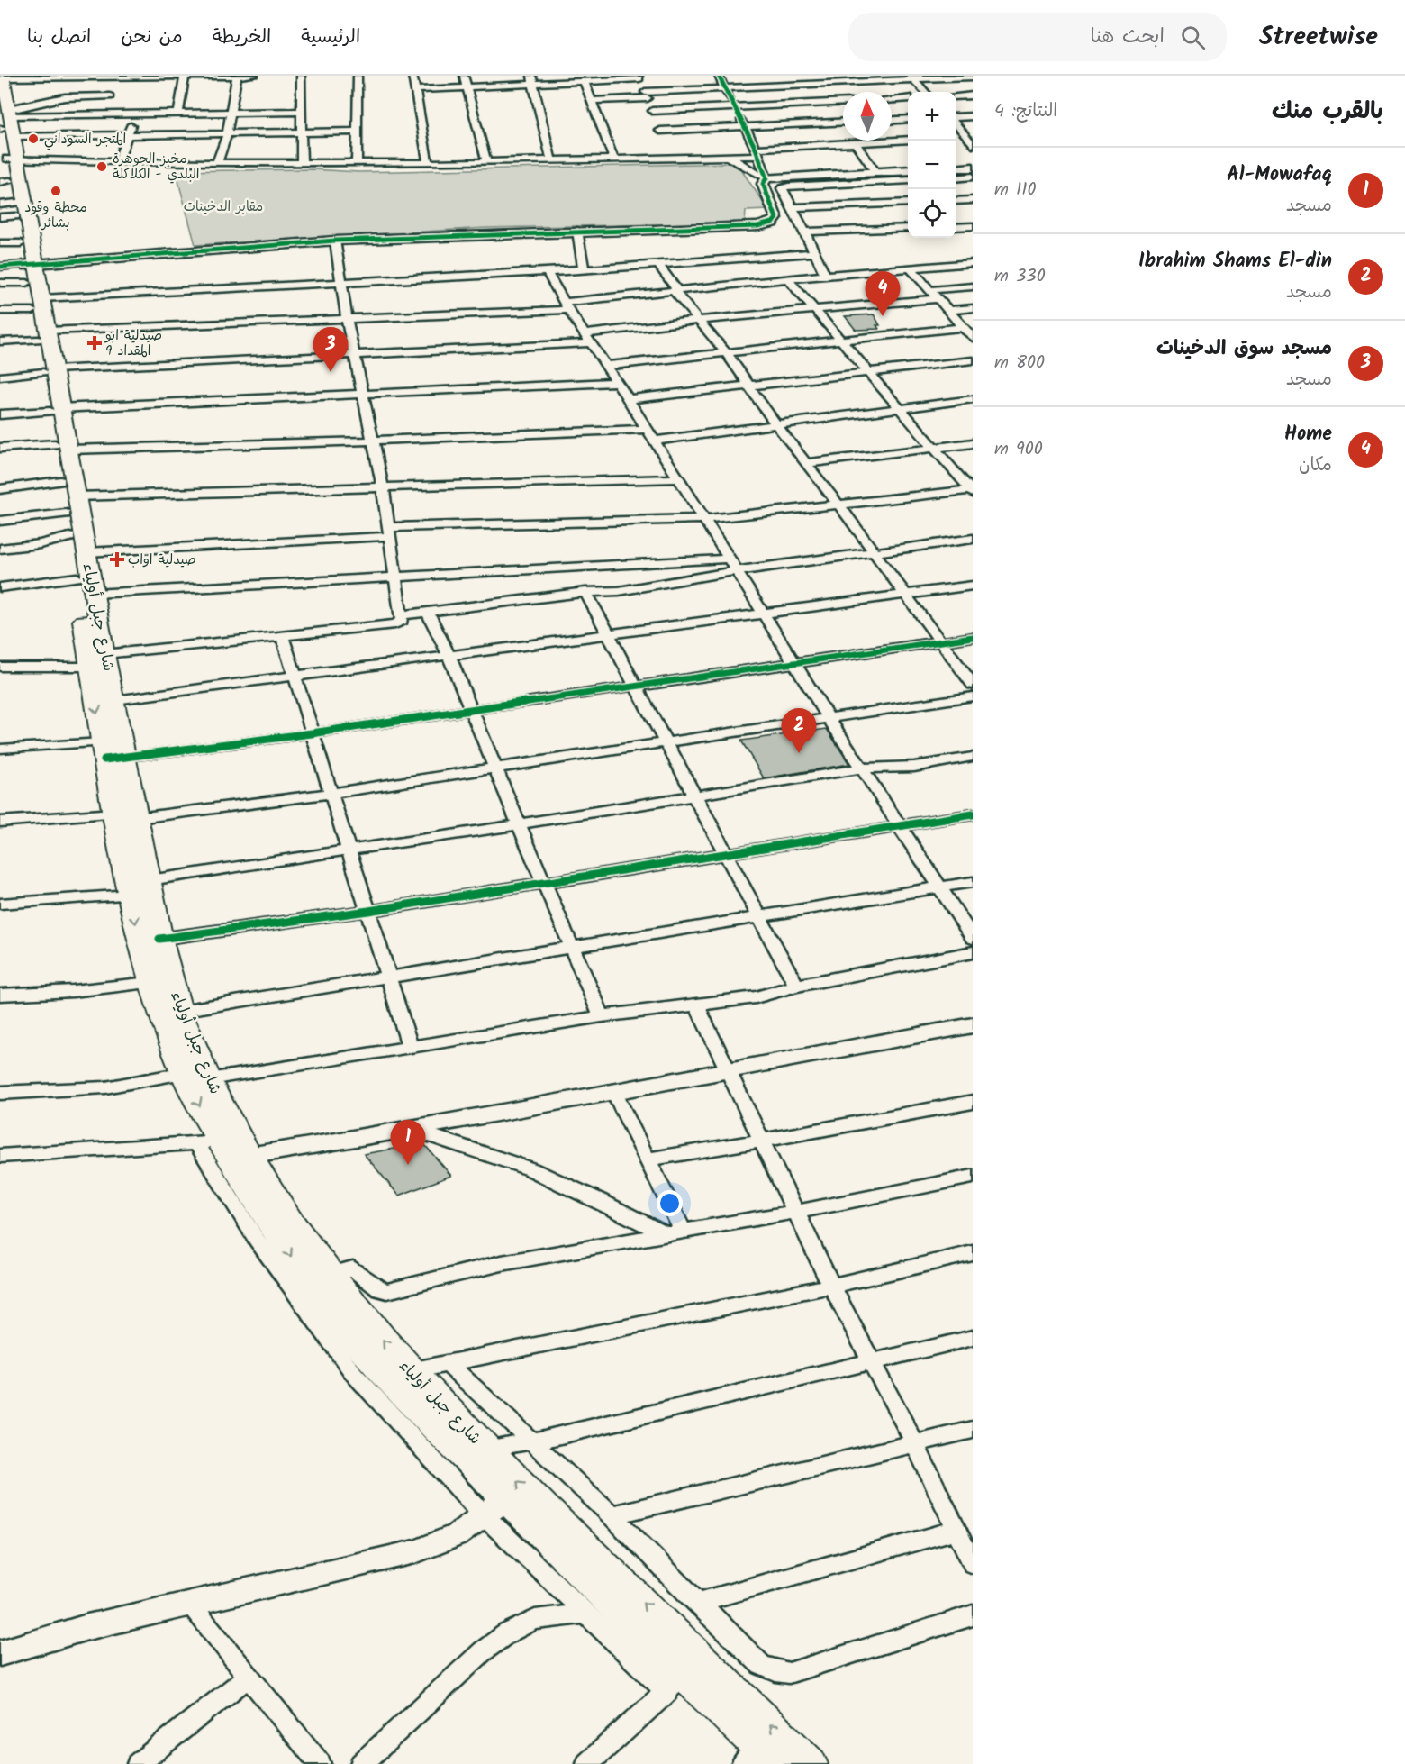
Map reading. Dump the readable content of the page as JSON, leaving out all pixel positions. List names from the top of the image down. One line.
{"streets":{"main road":["شارع جبل أولياء"]},"parks":["مقابر الدخينات"],"places":{"other":["المتجر السوداني","مخبز الجوهرة البلدي - الكلاكلة","محطة وقود بشائر"],"health":["صيدلية ابو المقداد 9","صيدلية اواب"]},"north":"top","page":{"header":"Streetwise","search":"ابحث هنا","nav":["الرئيسية","الخريطة","من نحن","اتصل بنا"],"heading":["بالقرب منك","النتائج: 4"],"map_buttons":["+","−"],"list":[{"mark":"1","name":"Al-Mowafaq","note":"مسجد","value":"110 m"},{"mark":"2","name":"Ibrahim Shams El-din","note":"مسجد","value":"330 m"},{"mark":"3","name":"مسجد سوق الدخينات","note":"مسجد","value":"800 m"},{"mark":"4","name":"Home","note":"مكان","value":"900 m"}],"pins":["4","3","2","1"]}}
